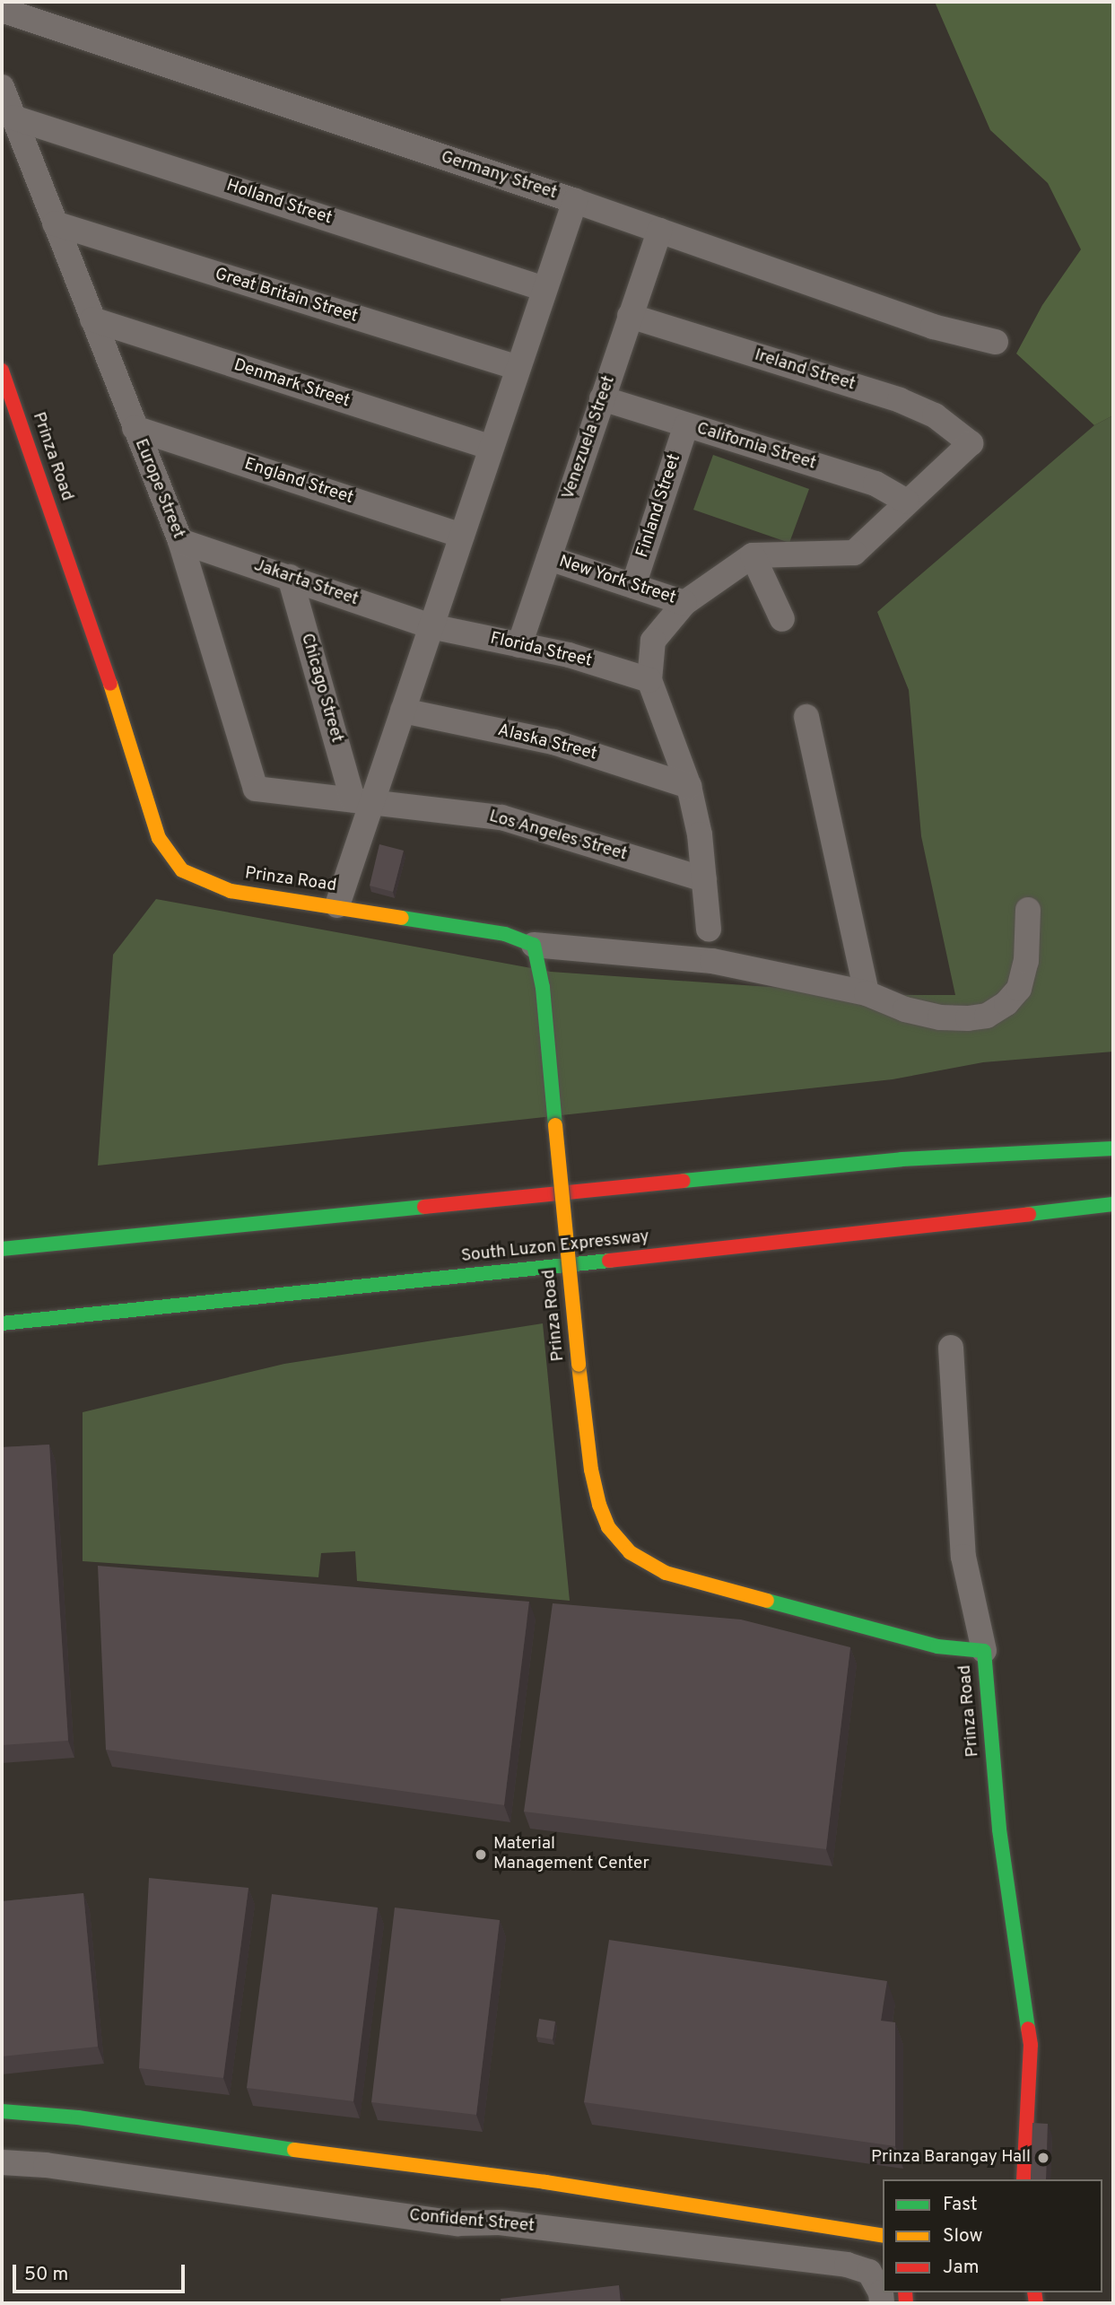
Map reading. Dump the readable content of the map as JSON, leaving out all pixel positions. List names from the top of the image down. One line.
{"streets":{"main road":["Prinza Road","South Luzon Expressway"],"street":["Germany Street","Holland Street","Great Britain Street","Ireland Street","Denmark Street","Venezuela Street","California Street","England Street","Europe Street","Finland Street","New York Street","Jakarta Street","Florida Street","Chicago Street","Alaska Street","Los Angeles Street","Confident Street"]},"crossings":[["Germany Street","Venezuela Street"],["Holland Street","Europe Street"],["Great Britain Street","Europe Street"],["Ireland Street","Venezuela Street"],["Ireland Street","California Street"],["Denmark Street","Europe Street"],["Venezuela Street","California Street"],["Venezuela Street","New York Street"],["Venezuela Street","Florida Street"],["California Street","Finland Street"],["England Street","Europe Street"],["Europe Street","Jakarta Street"],["Europe Street","Chicago Street"],["Europe Street","Los Angeles Street"],["Finland Street","New York Street"],["Jakarta Street","Florida Street"],["Jakarta Street","Chicago Street"],["Chicago Street","Los Angeles Street"]],"places":["Material Management Center","Prinza Barangay Hall"],"legend":["Fast","Slow","Jam"],"scale_bar":"50 m"}
